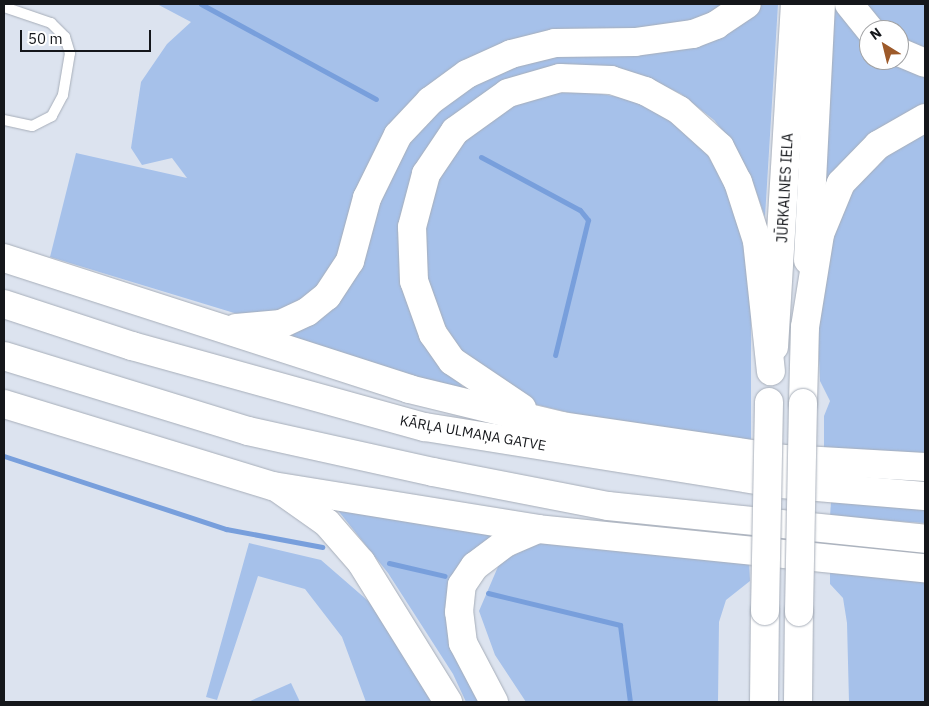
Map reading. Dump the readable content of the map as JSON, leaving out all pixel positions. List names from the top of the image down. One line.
{"streets":{"main road":["JŪRKALNES IELA","KĀRĻA ULMAŅA GATVE"]},"scale_bar":"50 m","north":"top left"}
